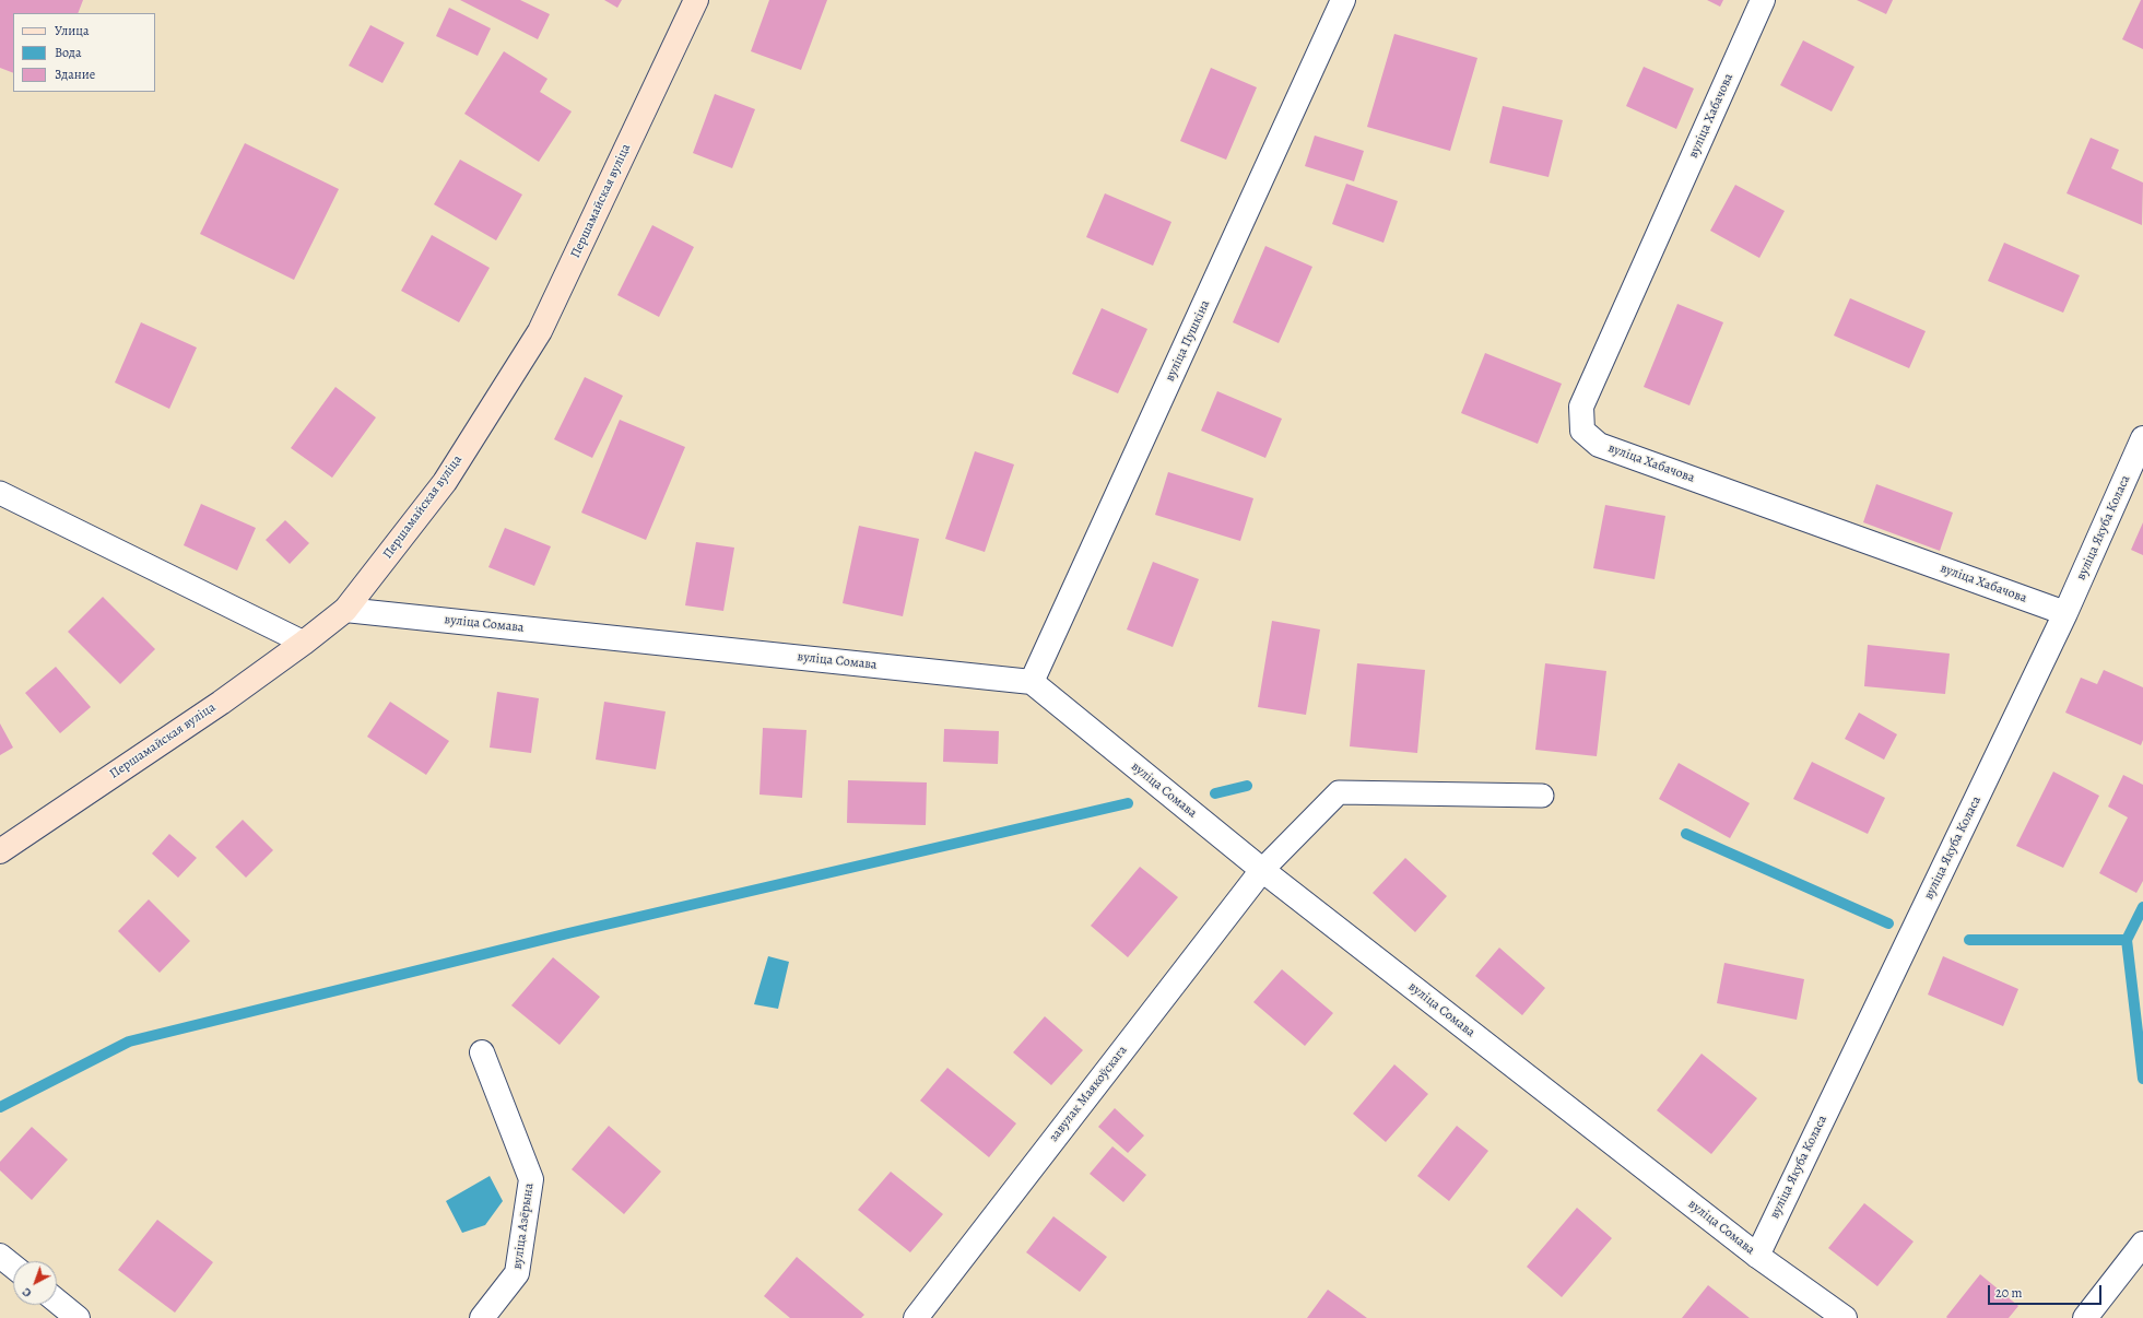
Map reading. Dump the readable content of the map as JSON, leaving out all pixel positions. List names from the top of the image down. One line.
{"streets":{"main road":["Першамайская вуліца"],"street":["вуліца Хабачова","вуліца Пушкіна","вуліца Якуба Коласа","вуліца Сомава","завулак Маякоўскага","вуліца Азёрына"]},"crossings":[["вуліца Хабачова","вуліца Якуба Коласа"],["Першамайская вуліца","вуліца Сомава"],["вуліца Пушкіна","вуліца Сомава"],["вуліца Якуба Коласа","вуліца Сомава"],["вуліца Сомава","завулак Маякоўскага"]],"legend":["Улица","Вода","Здание"],"scale_bar":"20 m","north":"bottom left"}
